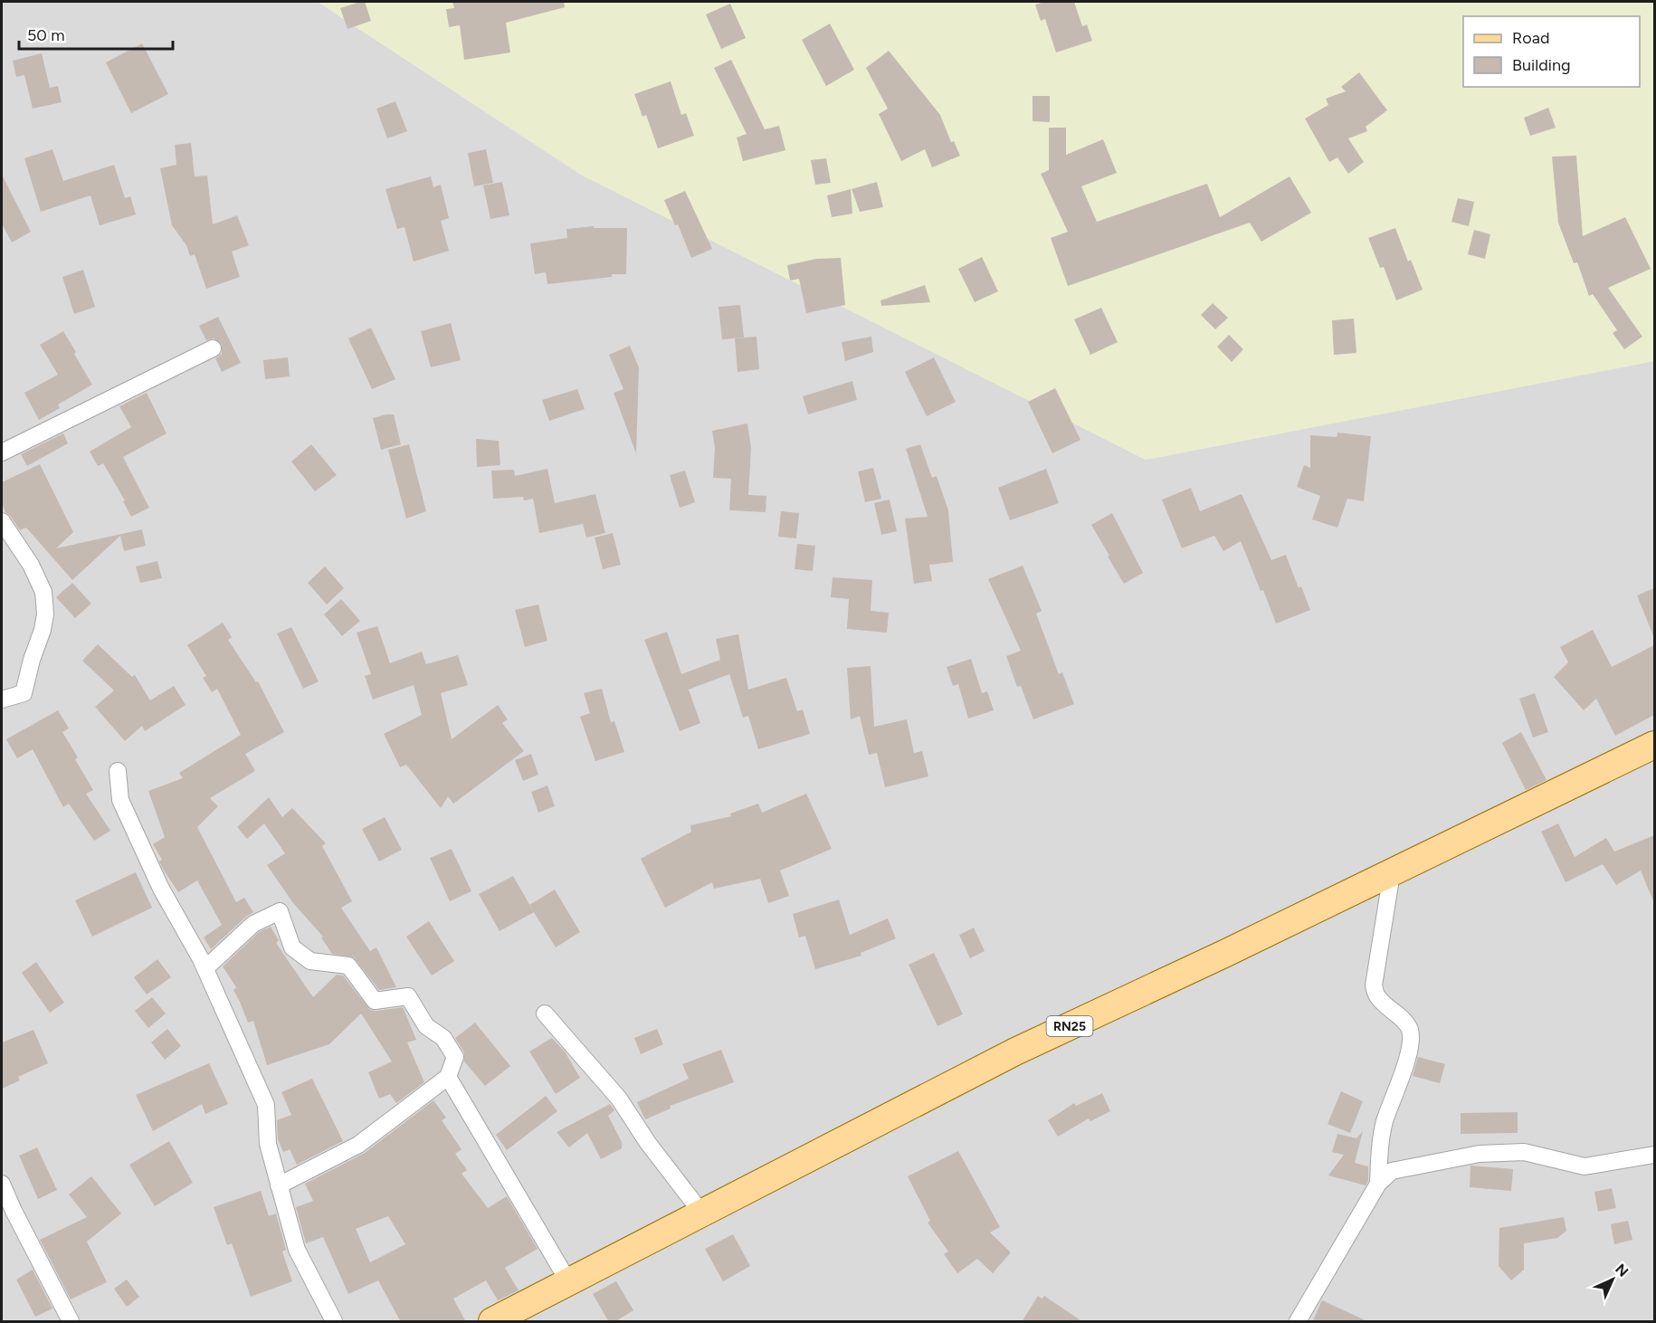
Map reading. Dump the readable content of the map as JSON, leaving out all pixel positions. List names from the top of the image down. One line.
{"streets":{"main road":["RN25"]},"legend":["Road","Building"],"scale_bar":"50 m","north":"top right"}
